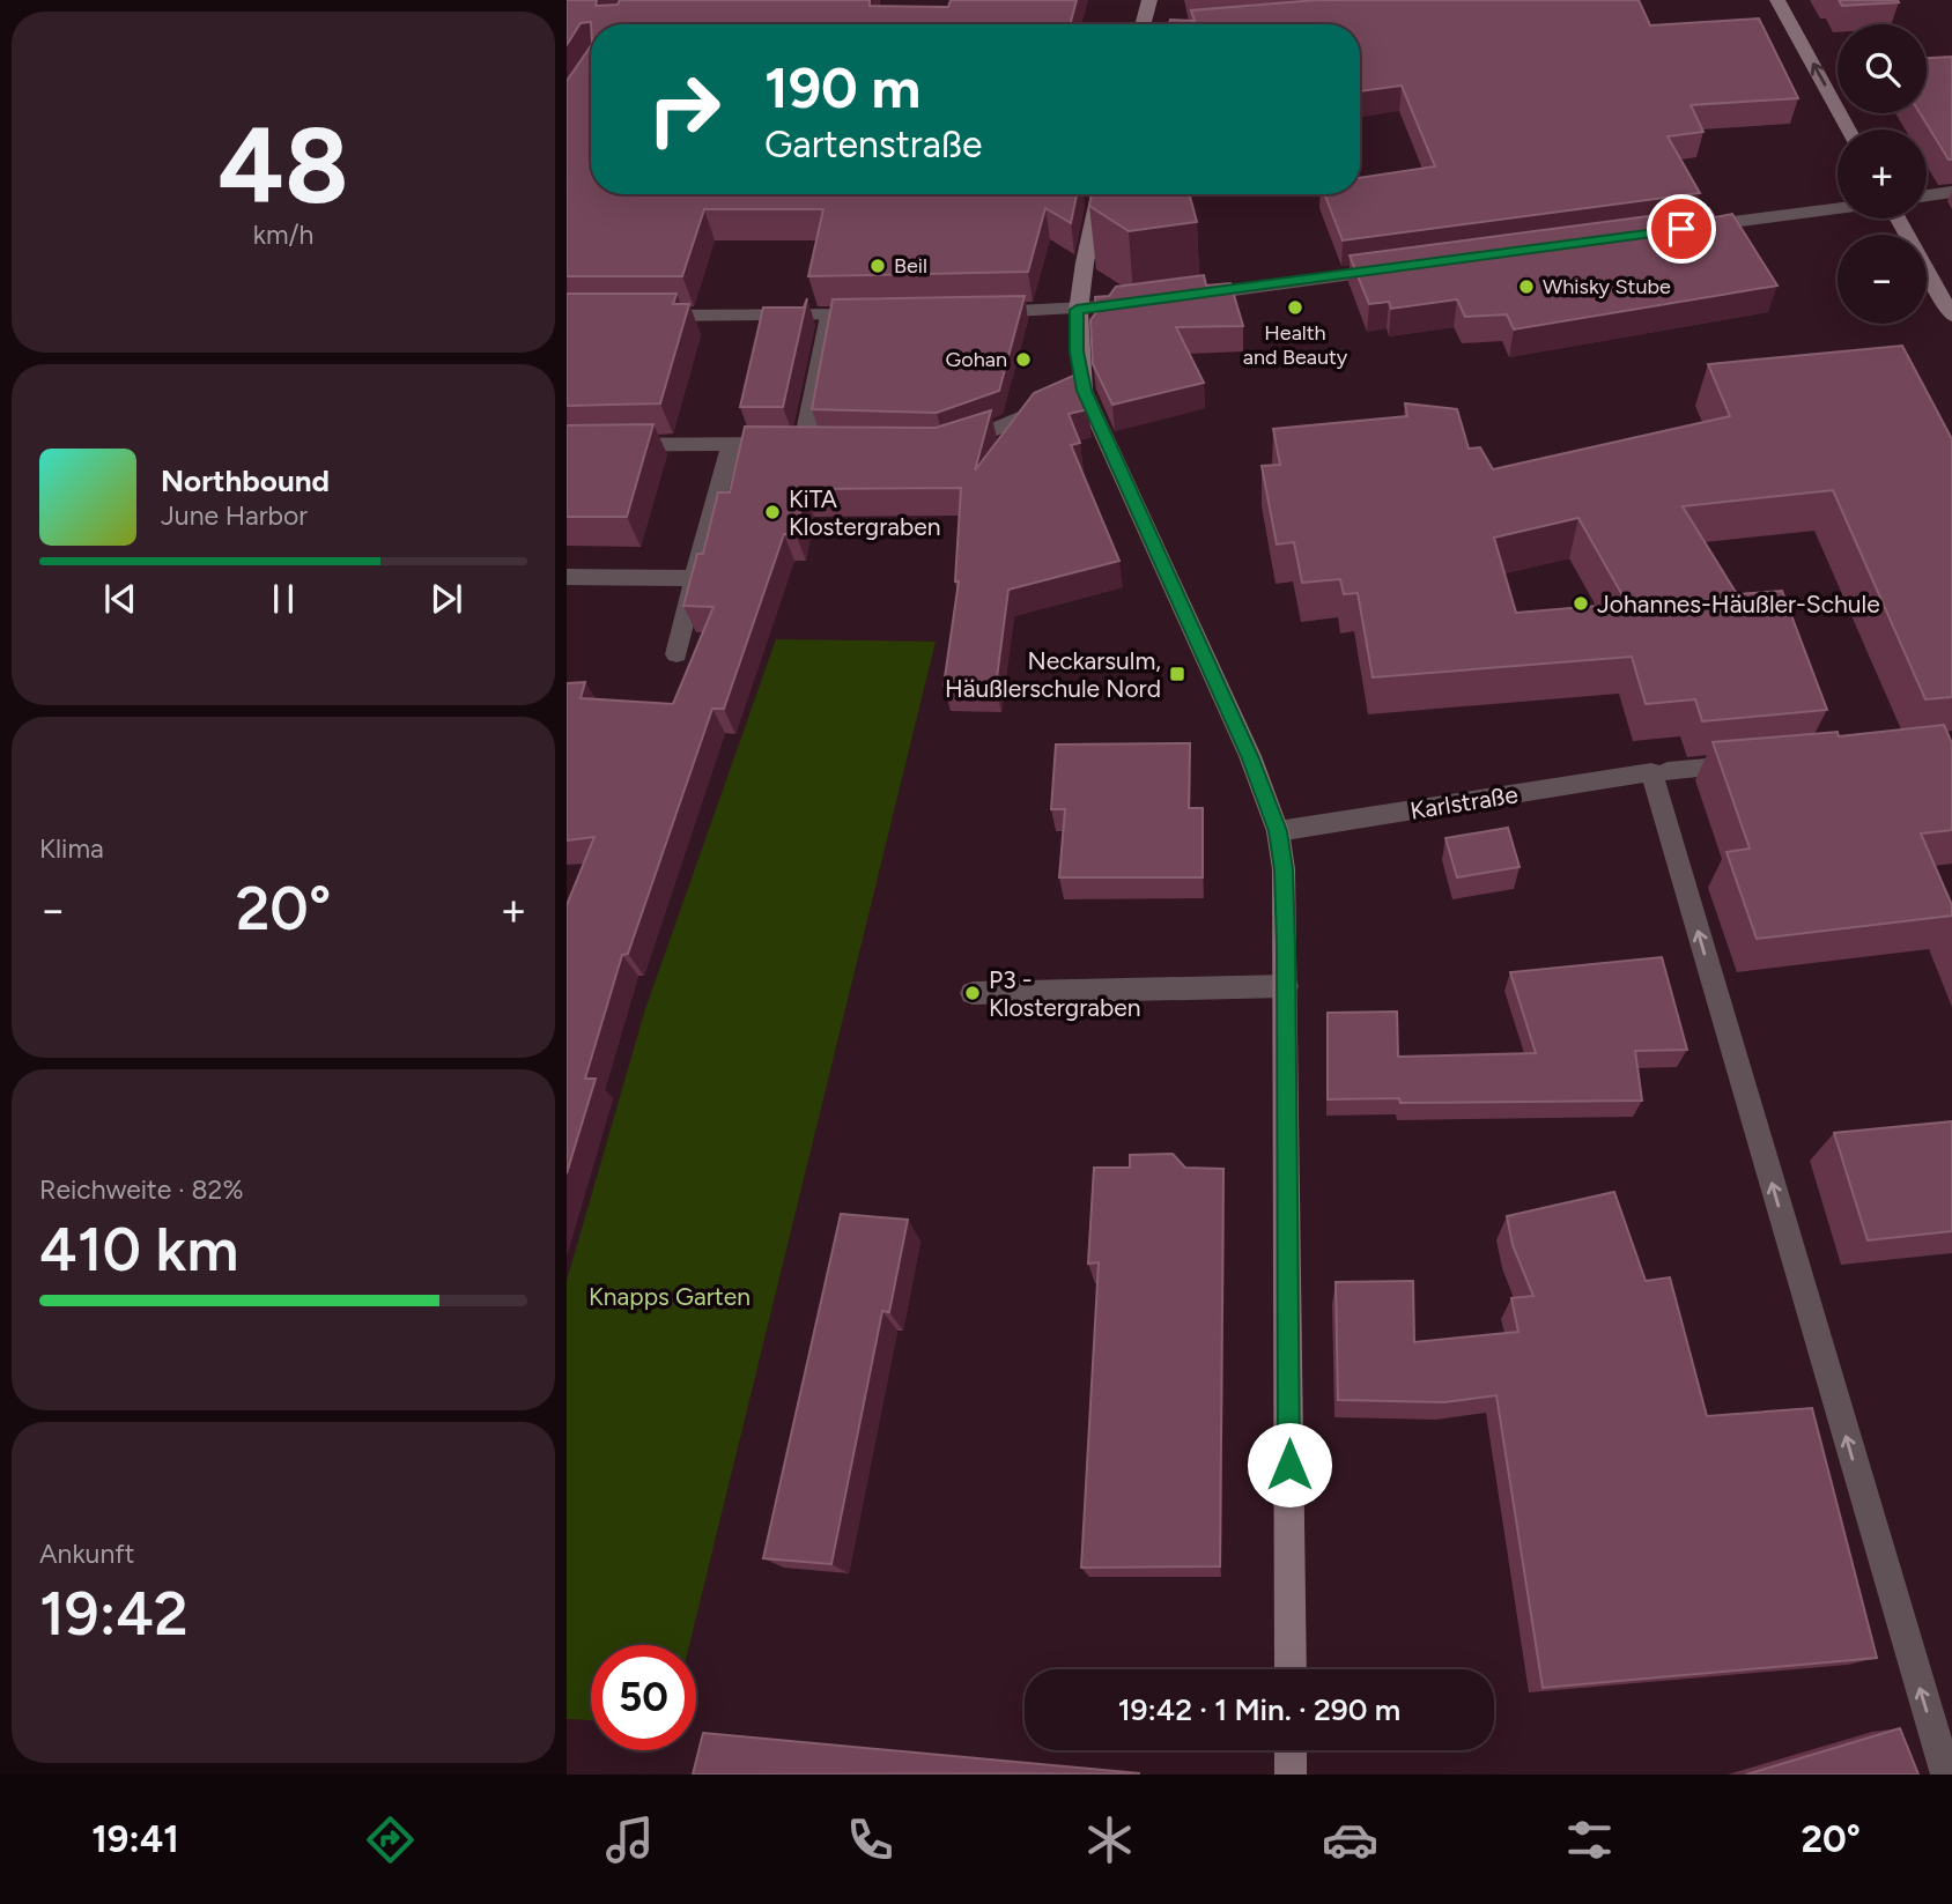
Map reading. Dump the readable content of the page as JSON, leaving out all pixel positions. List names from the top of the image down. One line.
{"streets":{"street":["Karlstraße"]},"parks":["Knapps Garten"],"places":{"other":["Beil","Whisky Stube","Health and Beauty","Gohan","KiTA Klostergraben","Johannes-Häußler-Schule","P3 - Klostergraben"],"transit":["Neckarsulm, Häußlerschule Nord"]},"page":{"tile":[["48","km/h"],"Klima",["Reichweite · 82%","410 km"],["Ankunft","19:42"]],"map_buttons":["+","−"],"turn":["190 m","Gartenstraße"],"song":["Northbound","June Harbor"],"heat":["−","20°","+"],"limit":"50","trip":"19:42 · 1 Min. · 290 m","tabs":["19:41","20°"]}}
